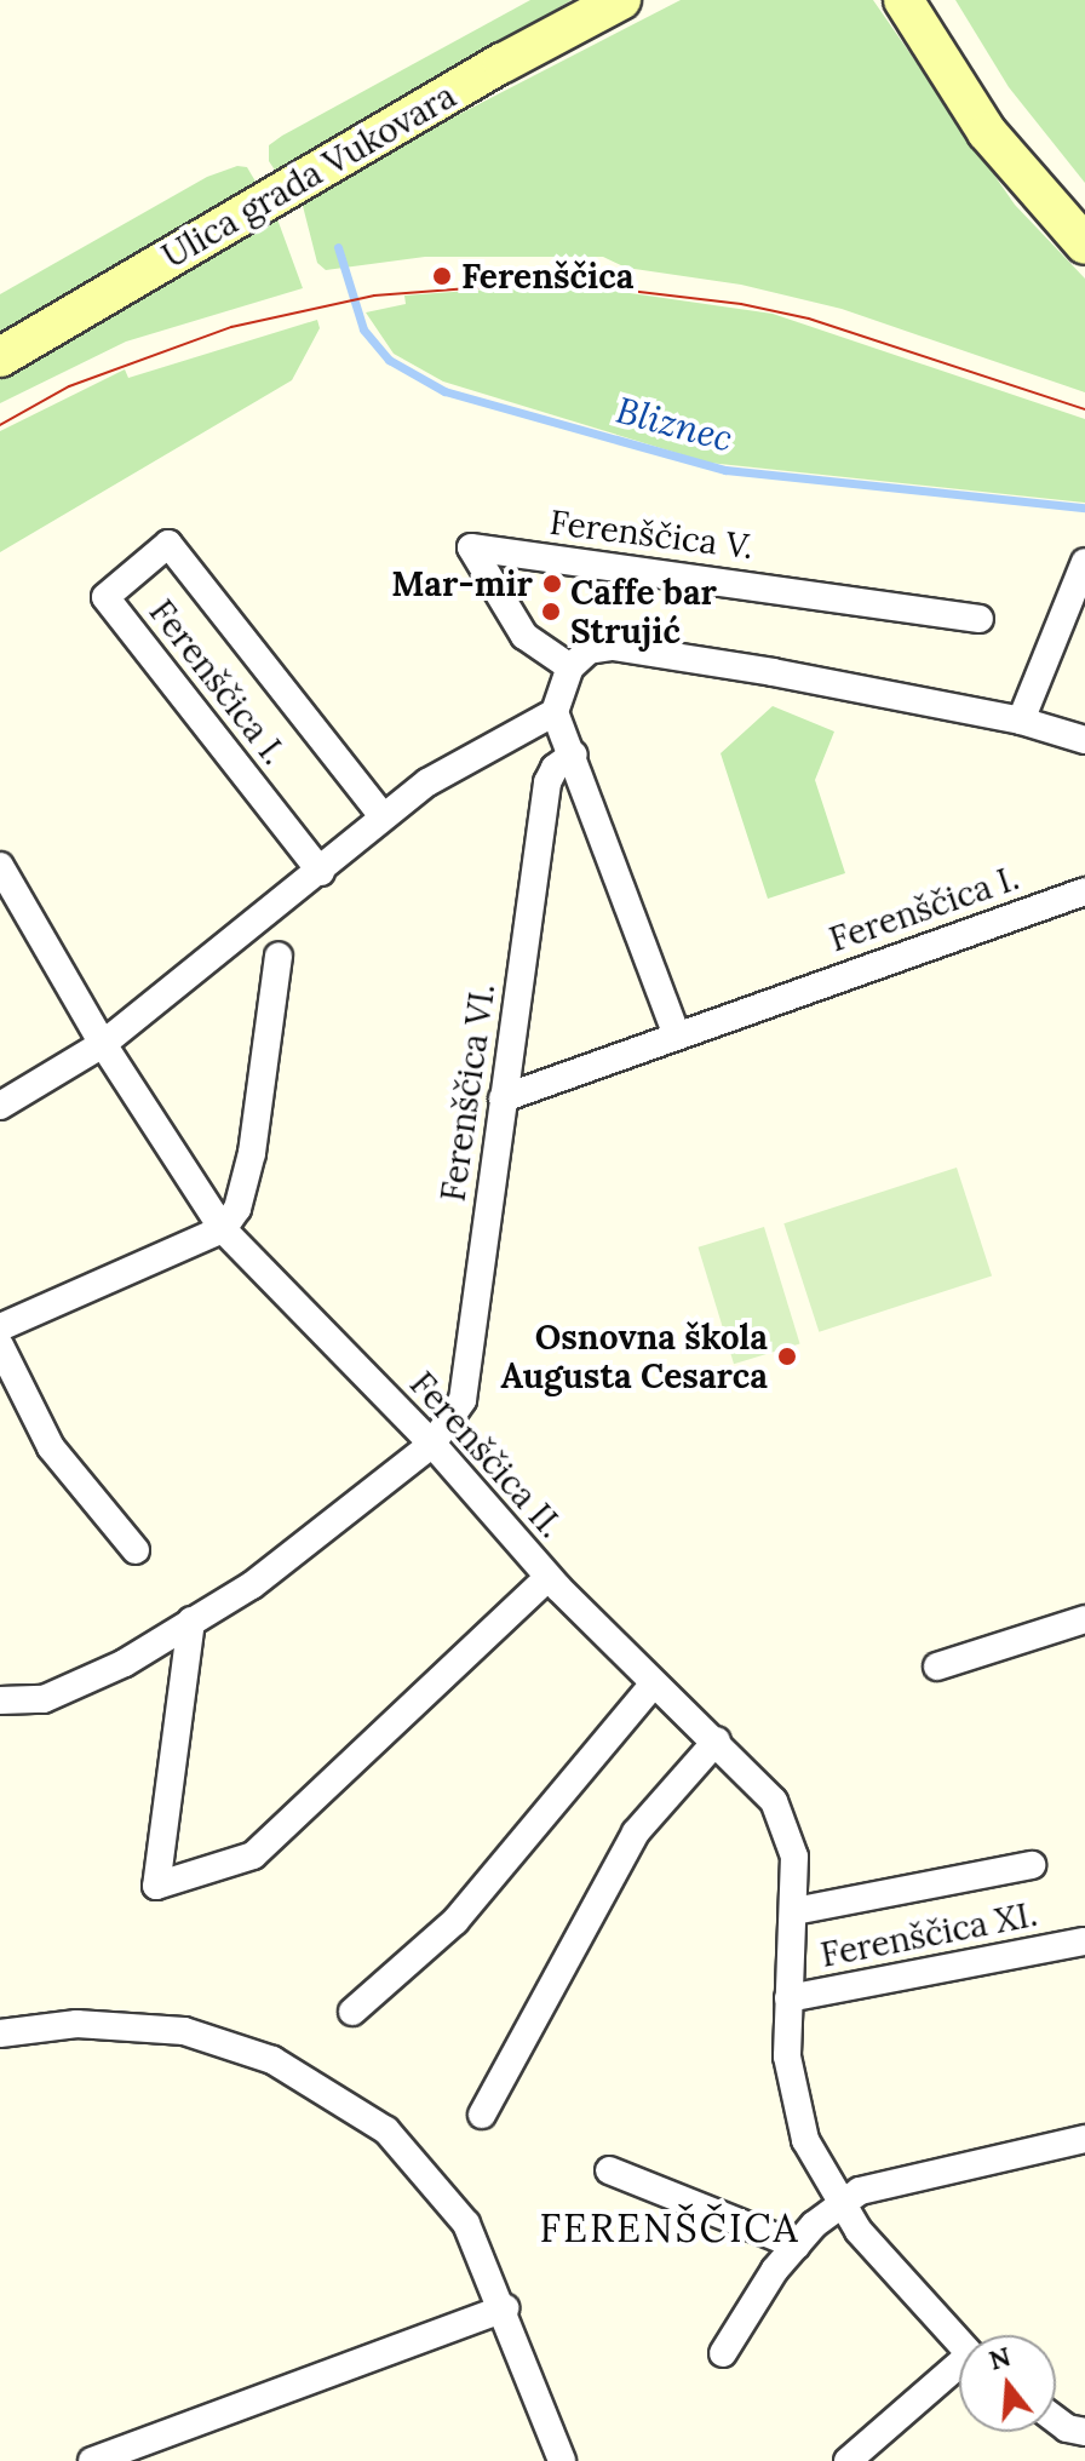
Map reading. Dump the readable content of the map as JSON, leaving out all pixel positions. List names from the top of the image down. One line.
{"streets":{"street":["Ulica grada Vukovara","Ferenščica V.","Ferenščica I.","Ferenščica VI.","Ferenščica II.","Ferenščica XI."]},"crossings":[["Ferenščica I.","Ferenščica VI."],["Ferenščica VI.","Ferenščica II."],["Ferenščica II.","Ferenščica XI."]],"districts":["FERENŠČICA"],"water":["Bliznec"],"places":["Ferenščica","Mar-mir","Caffe bar Strujić","Osnovna škola Augusta Cesarca"],"north":"top"}
